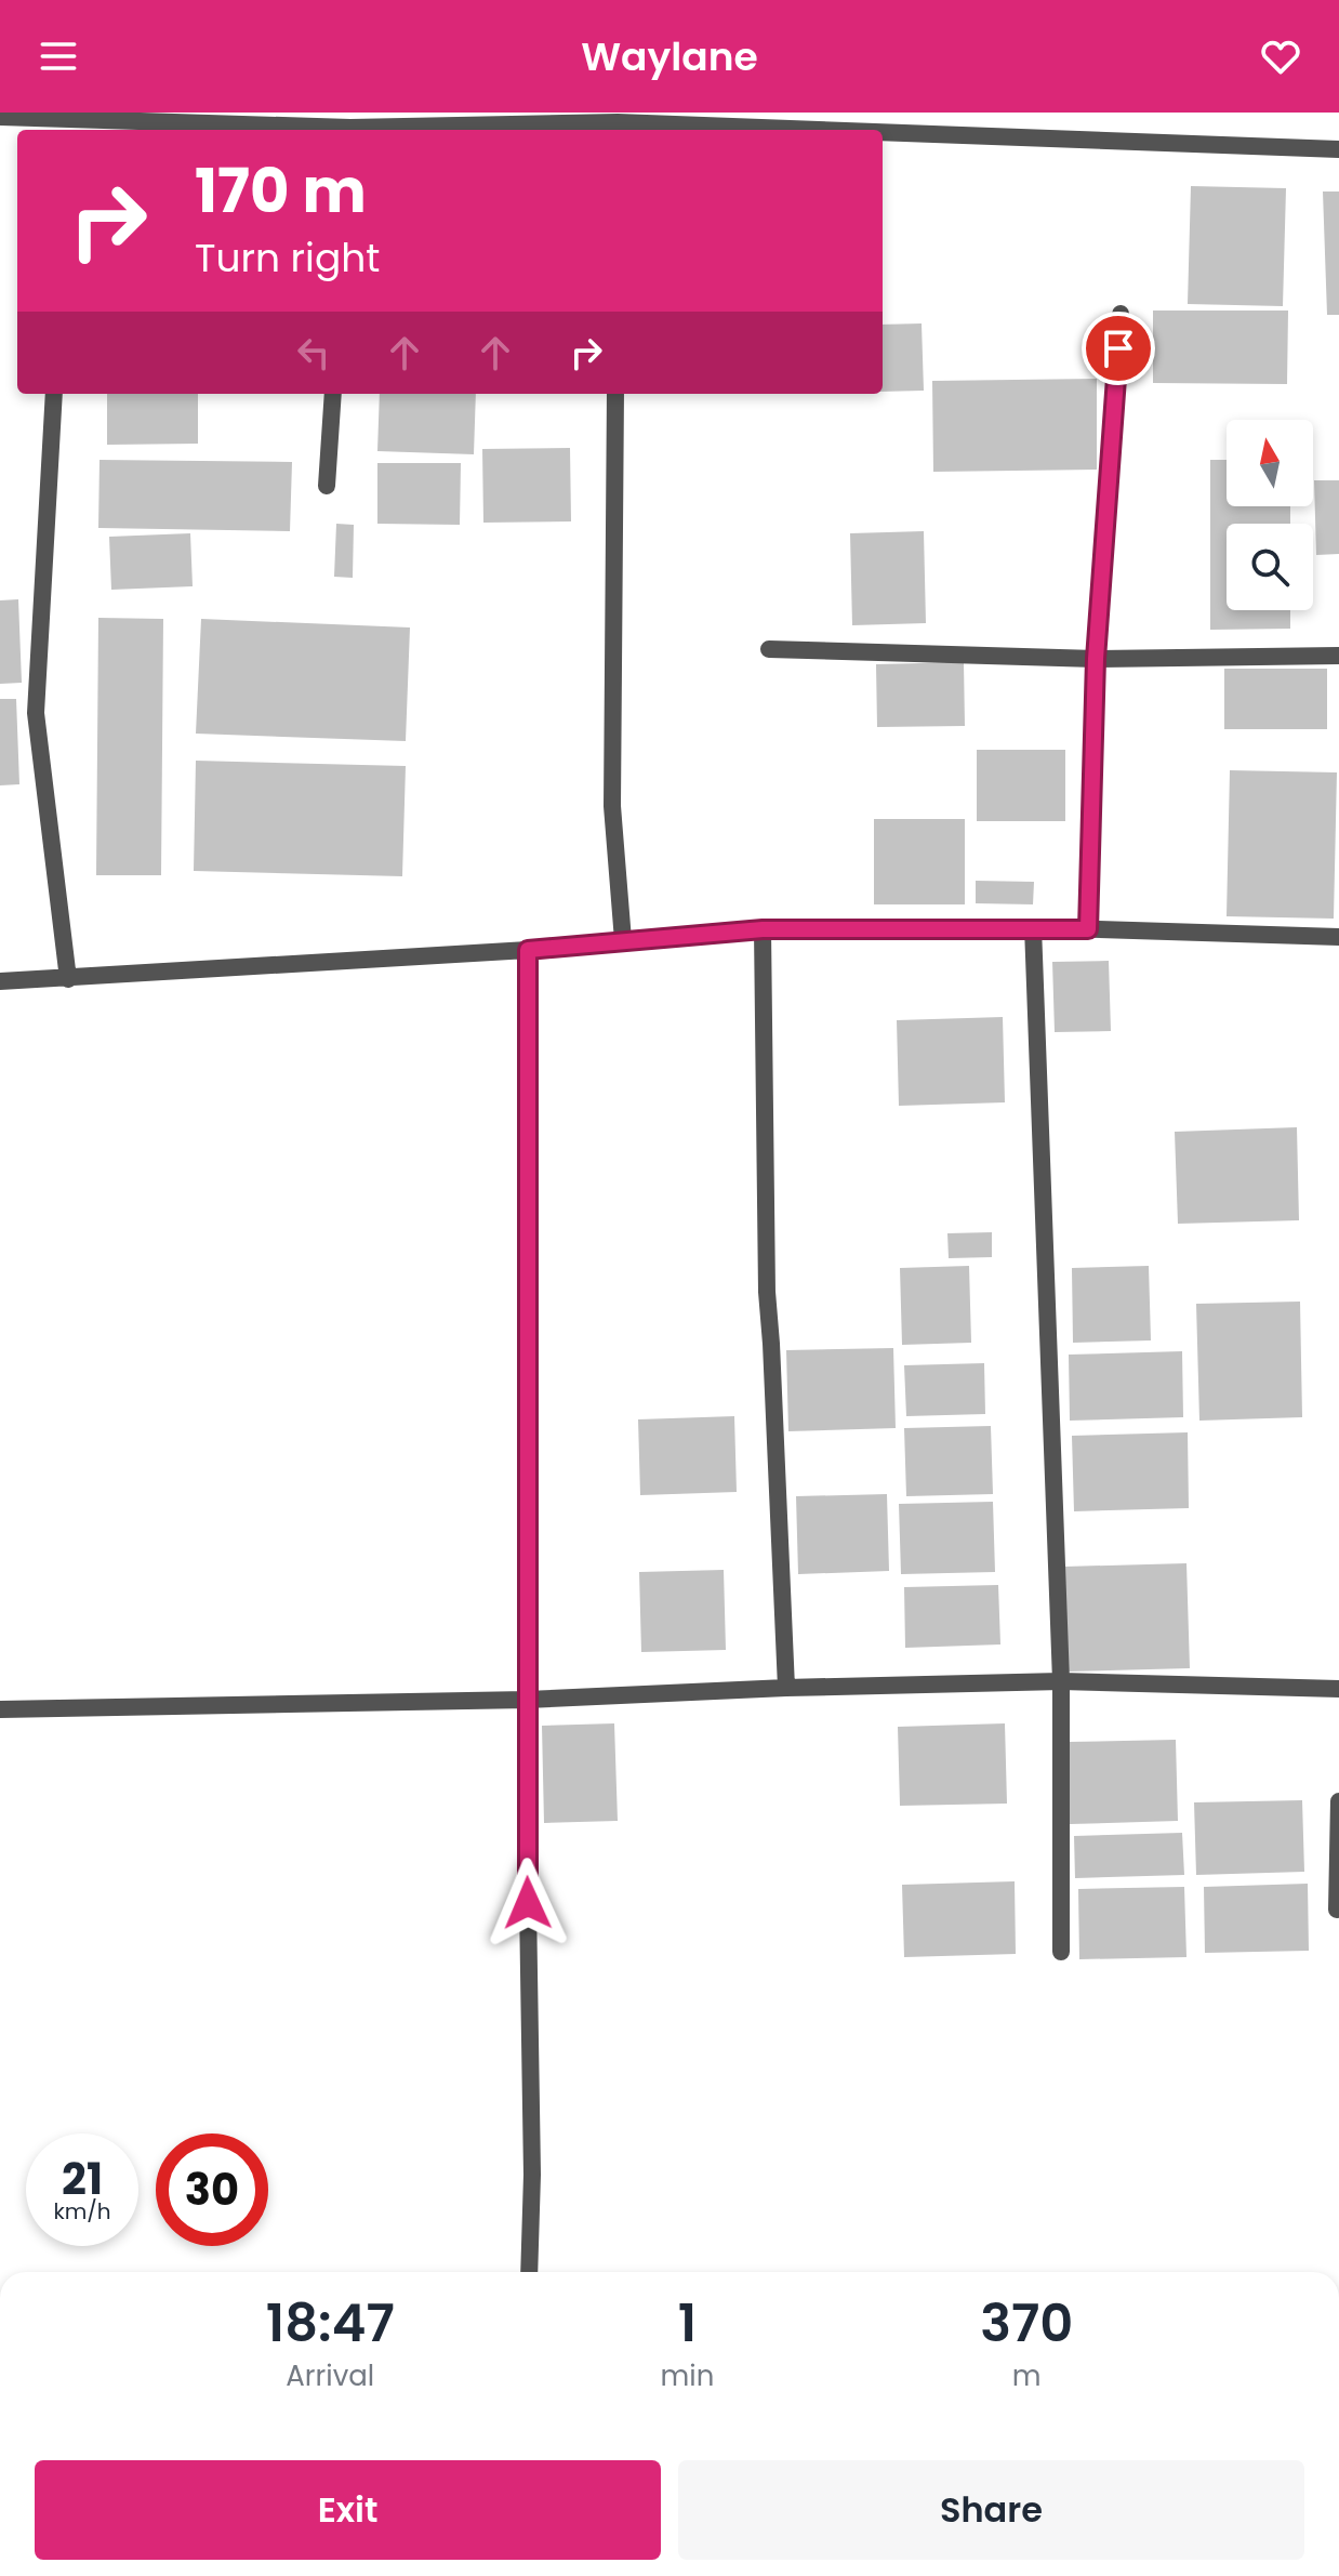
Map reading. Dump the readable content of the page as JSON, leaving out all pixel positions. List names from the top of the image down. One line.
{"north":"top","page":{"header":"Waylane","turn":["170 m","Turn right"],"speed":"21 km/h","limit":"30","eta":["18:47","Arrival","1","min","370","m"],"buttons":["Exit","Share"]}}
